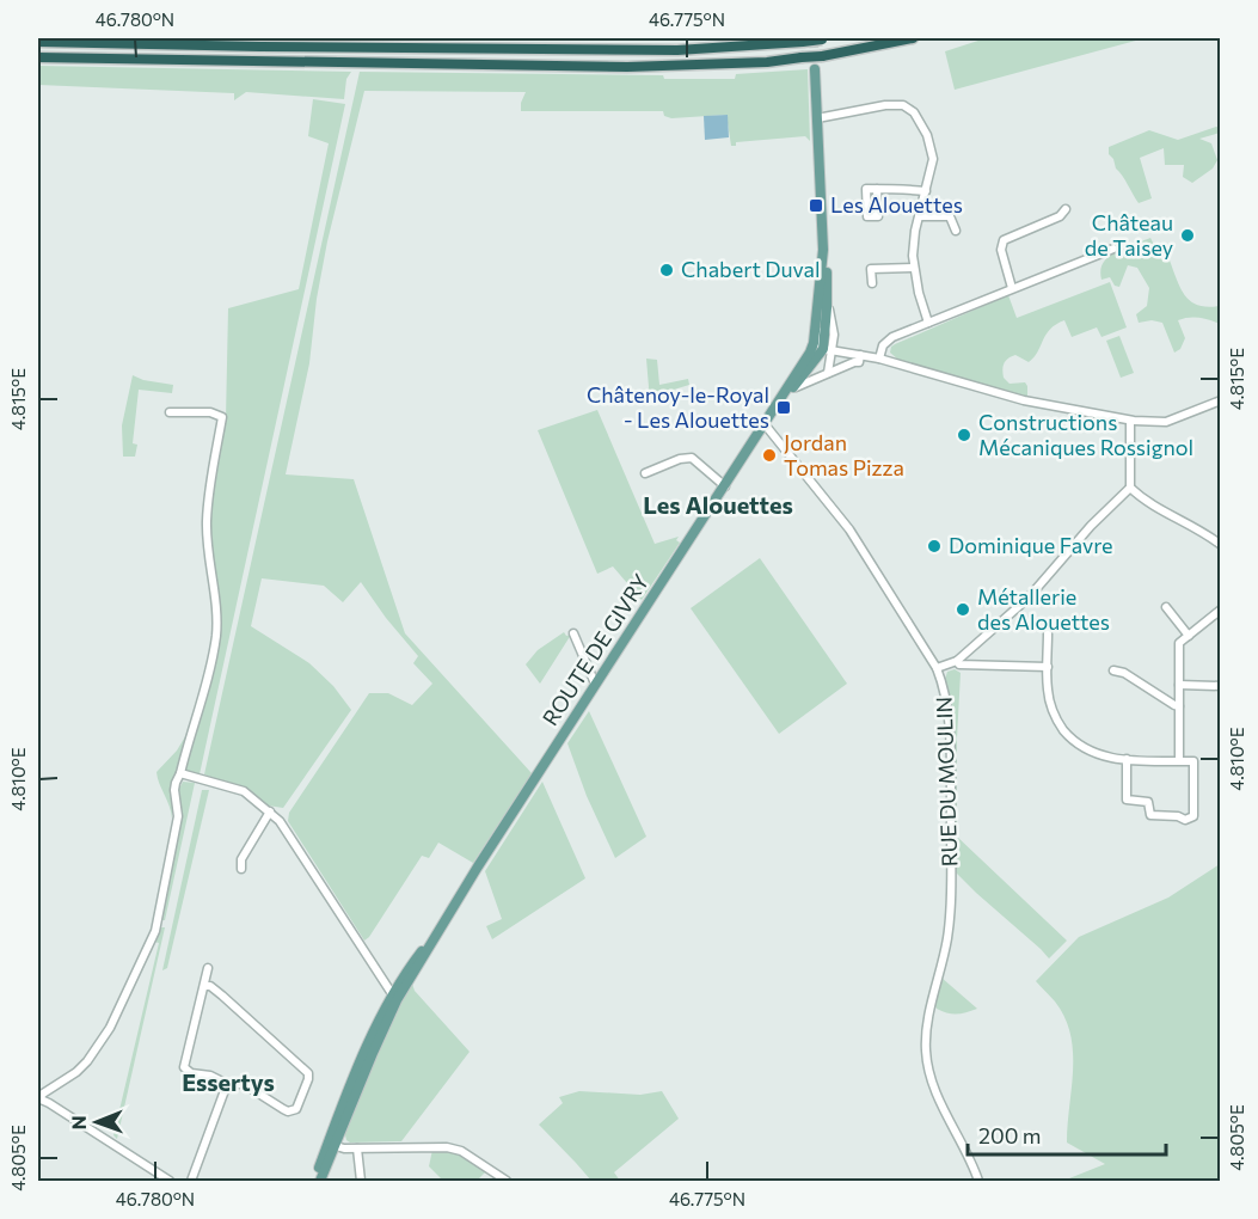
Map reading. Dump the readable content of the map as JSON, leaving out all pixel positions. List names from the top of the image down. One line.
{"streets":{"main road":["ROUTE DE GIVRY"],"street":["RUE DU MOULIN"]},"crossings":[["ROUTE DE GIVRY","RUE DU MOULIN"]],"districts":["Les Alouettes","Essertys"],"places":{"transit":["Les Alouettes","Châtenoy-le-Royal - Les Alouettes"],"other":["Château de Taisey","Chabert Duval","Constructions Mécaniques Rossignol","Jordan Tomas Pizza","Dominique Favre","Métallerie des Alouettes"]},"scale_bar":"200 m","north":"left","coordinates":["46.780°N","46.775°N","4.815°E","4.810°E","4.805°E"]}
